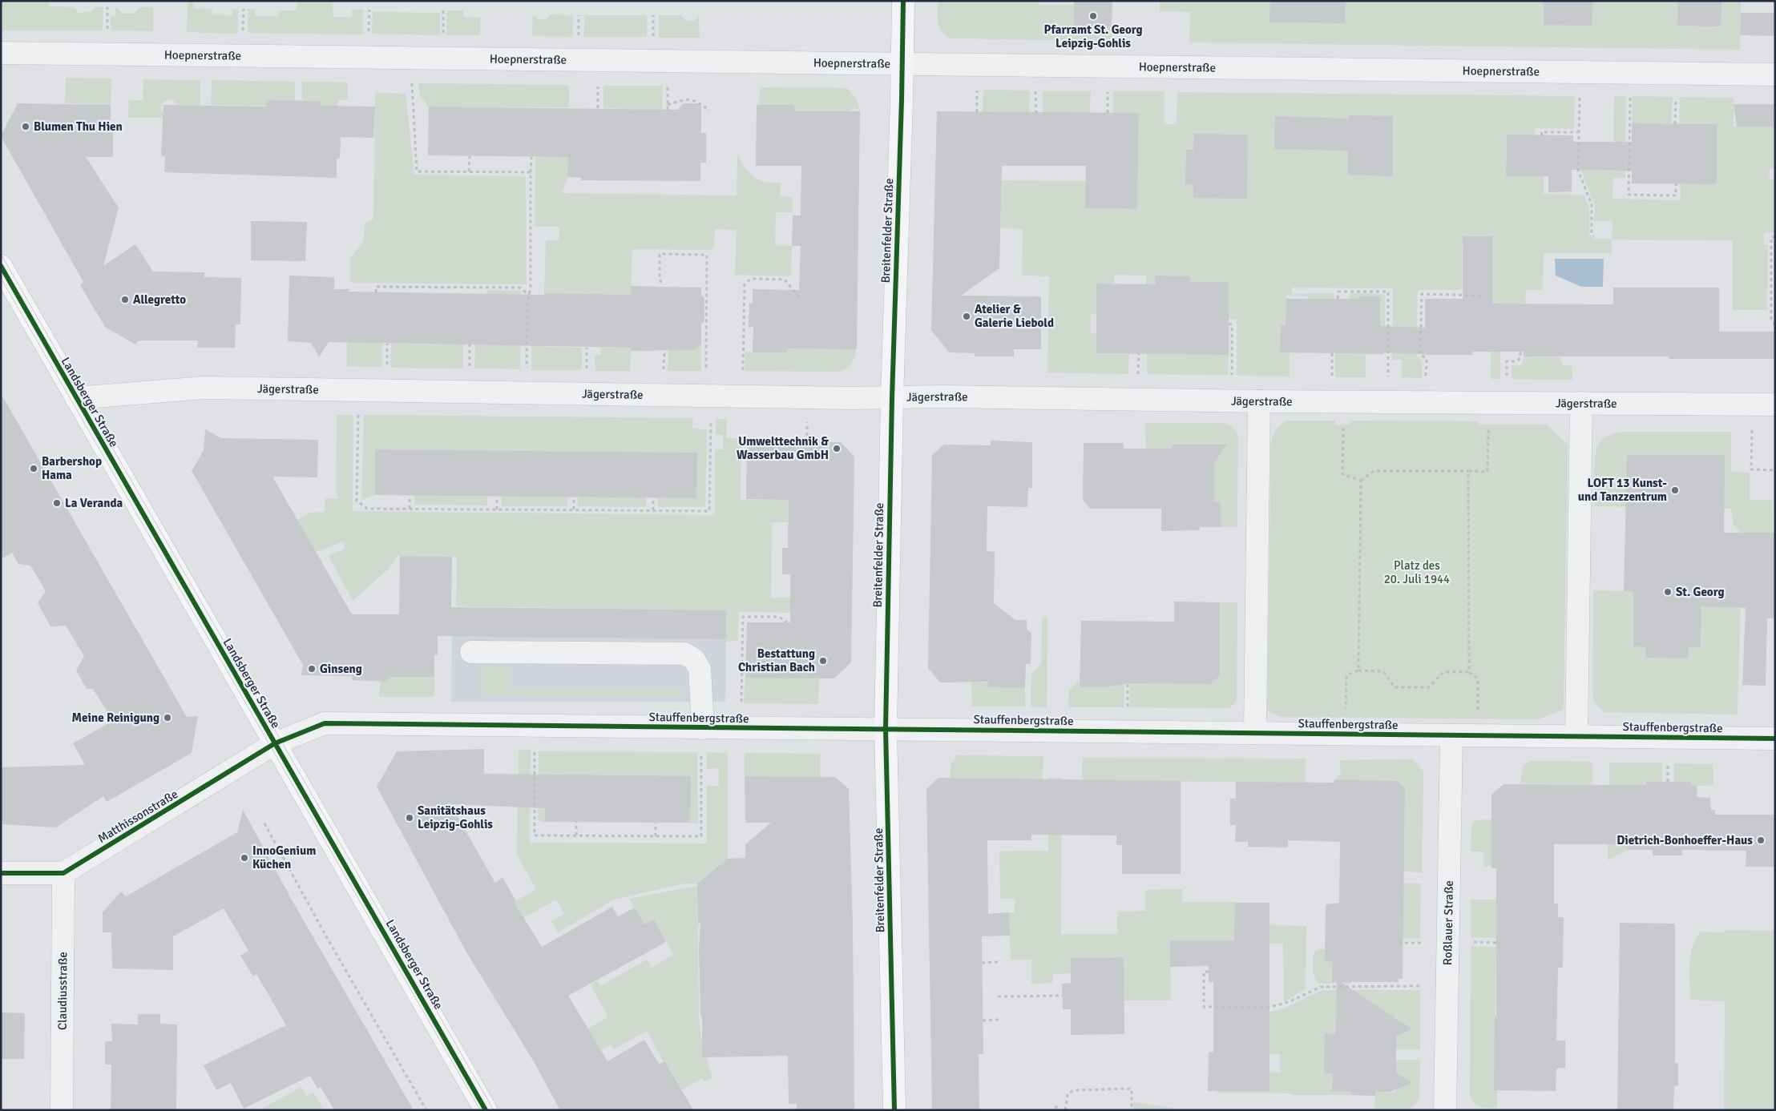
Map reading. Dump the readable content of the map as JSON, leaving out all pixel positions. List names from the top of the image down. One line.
{"streets":{"main road":["Breitenfelder Straße","Landsberger Straße"],"street":["Hoepnerstraße","Jägerstraße","Stauffenbergstraße","Matthissonstraße","Roßlauer Straße","Claudiusstraße"]},"crossings":[["Hoepnerstraße","Breitenfelder Straße"],["Breitenfelder Straße","Jägerstraße"],["Breitenfelder Straße","Stauffenbergstraße"],["Jägerstraße","Landsberger Straße"],["Landsberger Straße","Stauffenbergstraße"],["Landsberger Straße","Matthissonstraße"],["Stauffenbergstraße","Matthissonstraße"],["Stauffenbergstraße","Roßlauer Straße"],["Matthissonstraße","Claudiusstraße"]],"parks":["Platz des 20. Juli 1944"],"places":["Pfarramt St. Georg Leipzig-Gohlis","Blumen Thu Hien","Allegretto","Atelier & Galerie Liebold","Umwelttechnik & Wasserbau GmbH","Barbershop Hama","LOFT 13 Kunst- und Tanzzentrum","La Veranda","St. Georg","Bestattung Christian Bach","Ginseng","Meine Reinigung","Sanitätshaus Leipzig-Gohlis","Dietrich-Bonhoeffer-Haus","InnoGenium Küchen"]}
